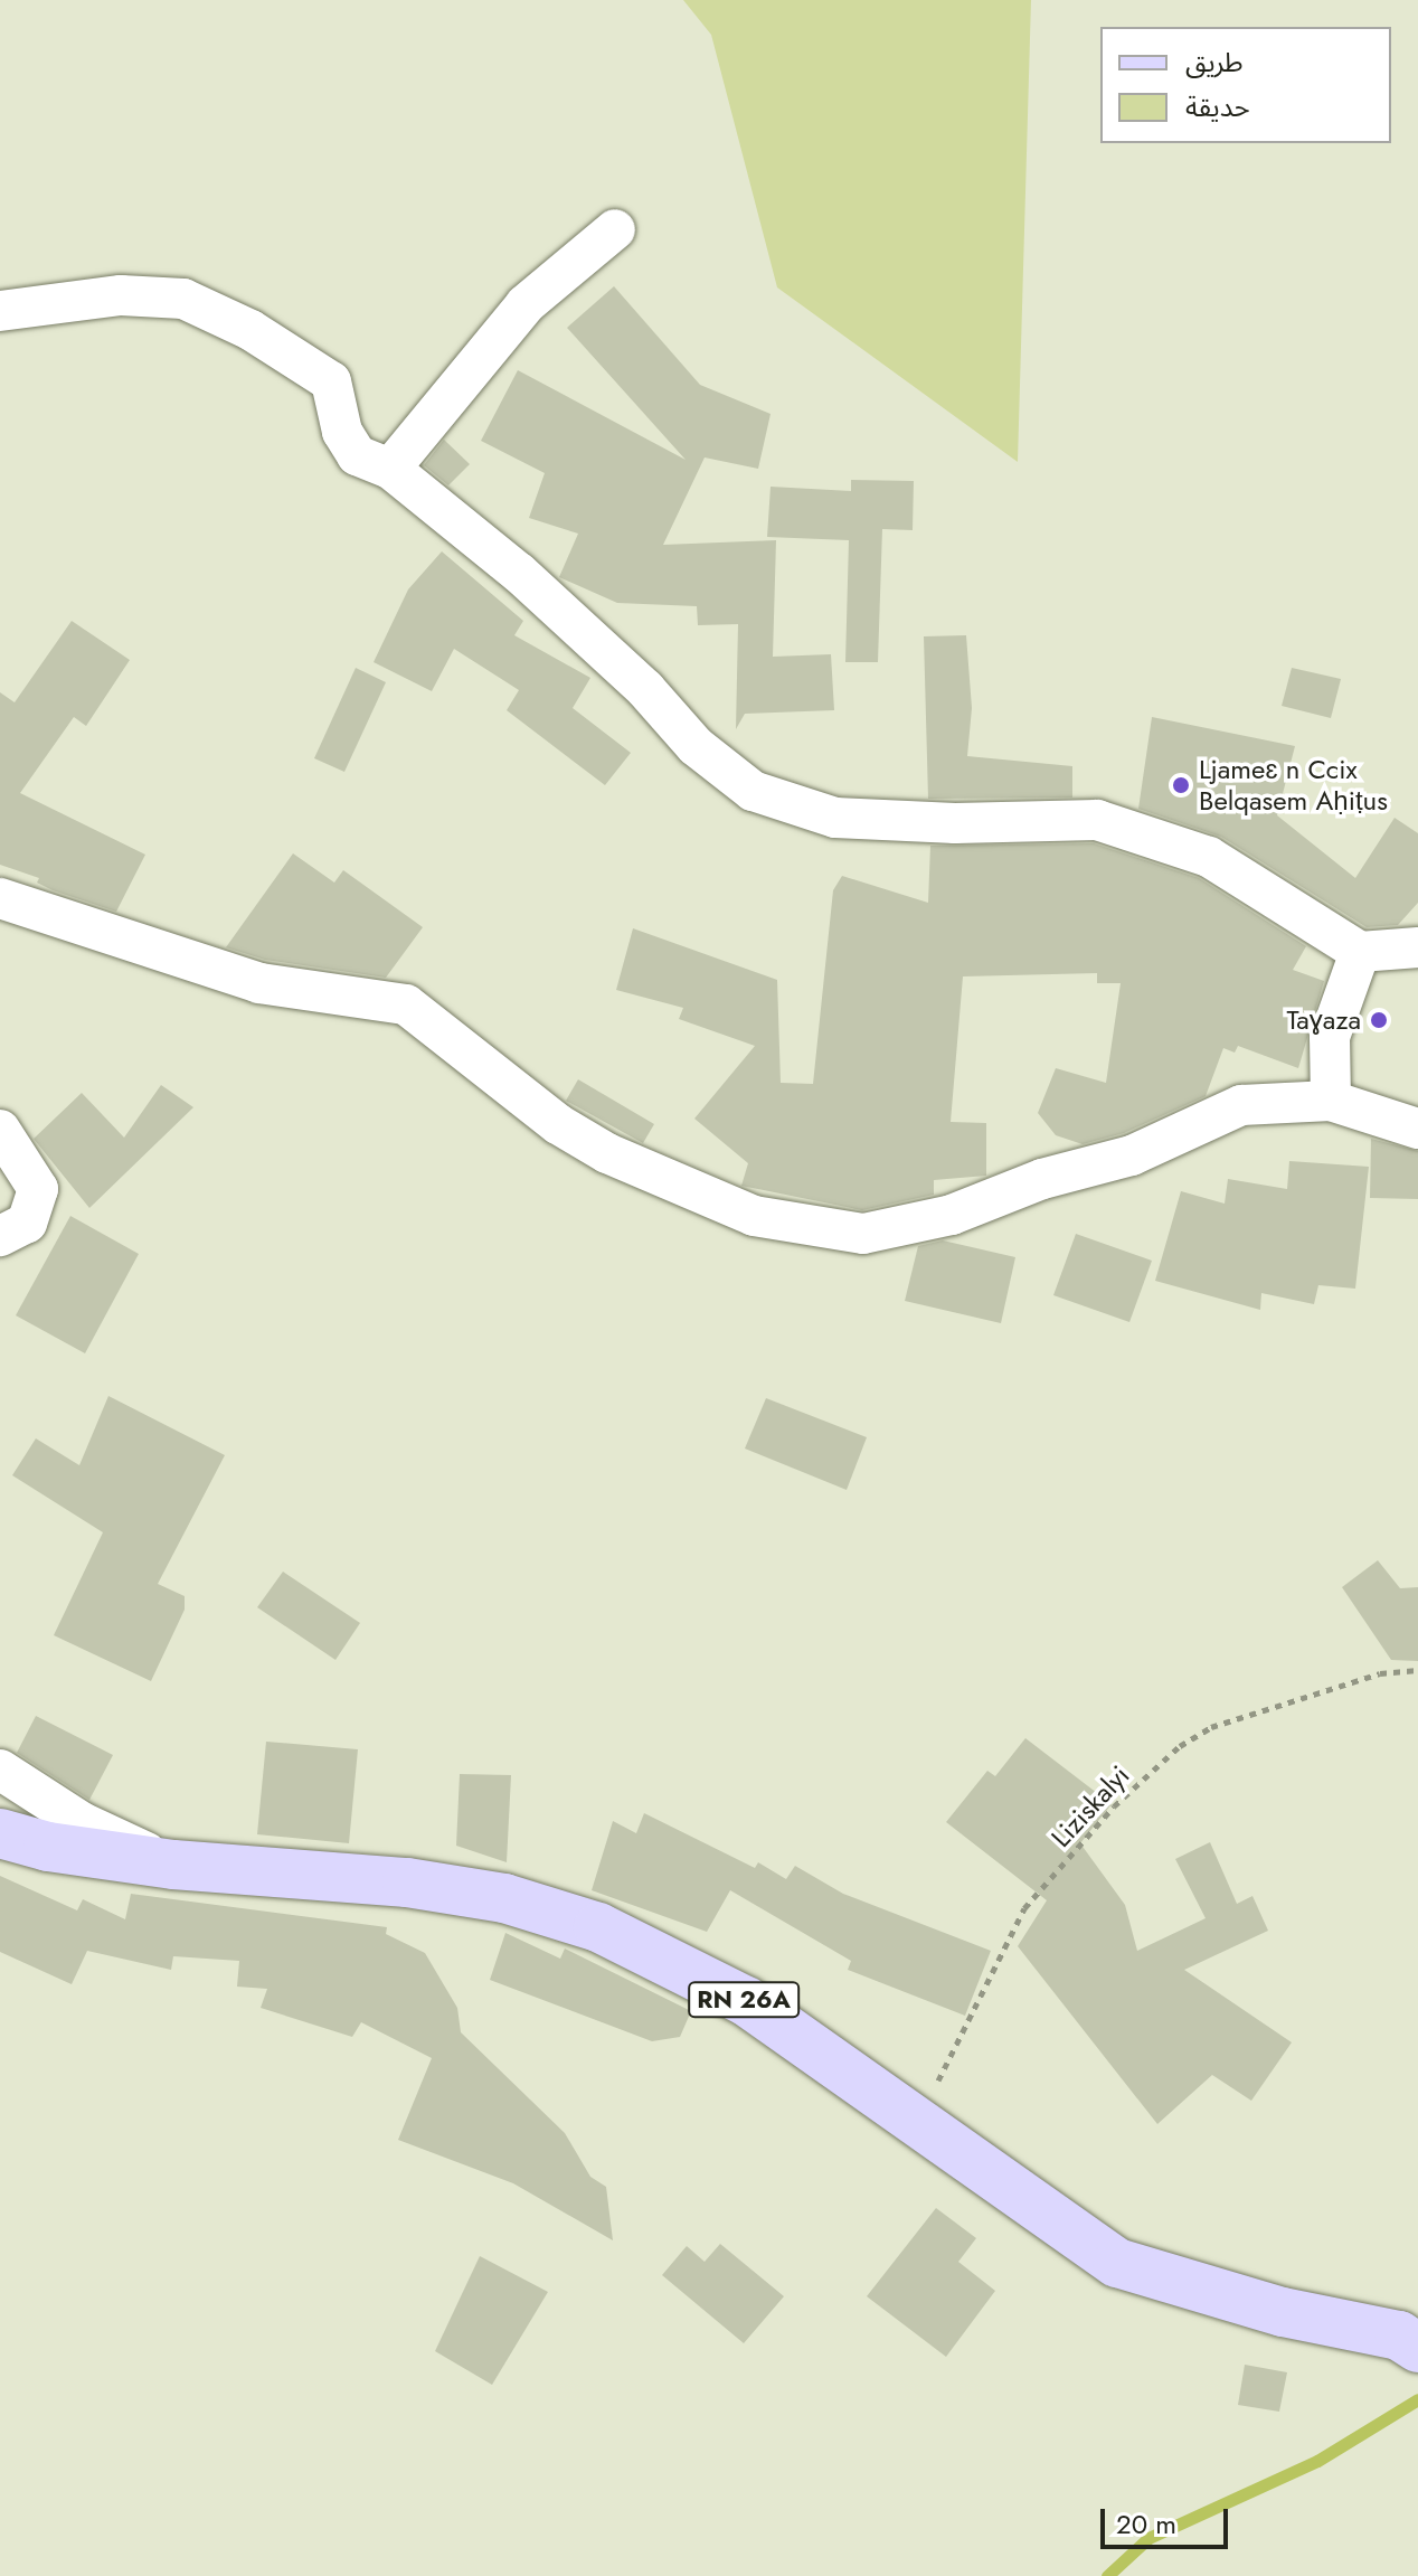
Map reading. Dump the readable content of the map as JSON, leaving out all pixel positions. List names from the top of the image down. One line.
{"streets":{"main road":["RN 26A"],"path":["Liziskalyi"]},"crossings":[["Liziskalyi","RN 26A"]],"places":["Ljameɛ n Ccix Belqasem Aḥiṭus","Taɣaza"],"legend":["طريق","حديقة"],"scale_bar":"20 m"}
